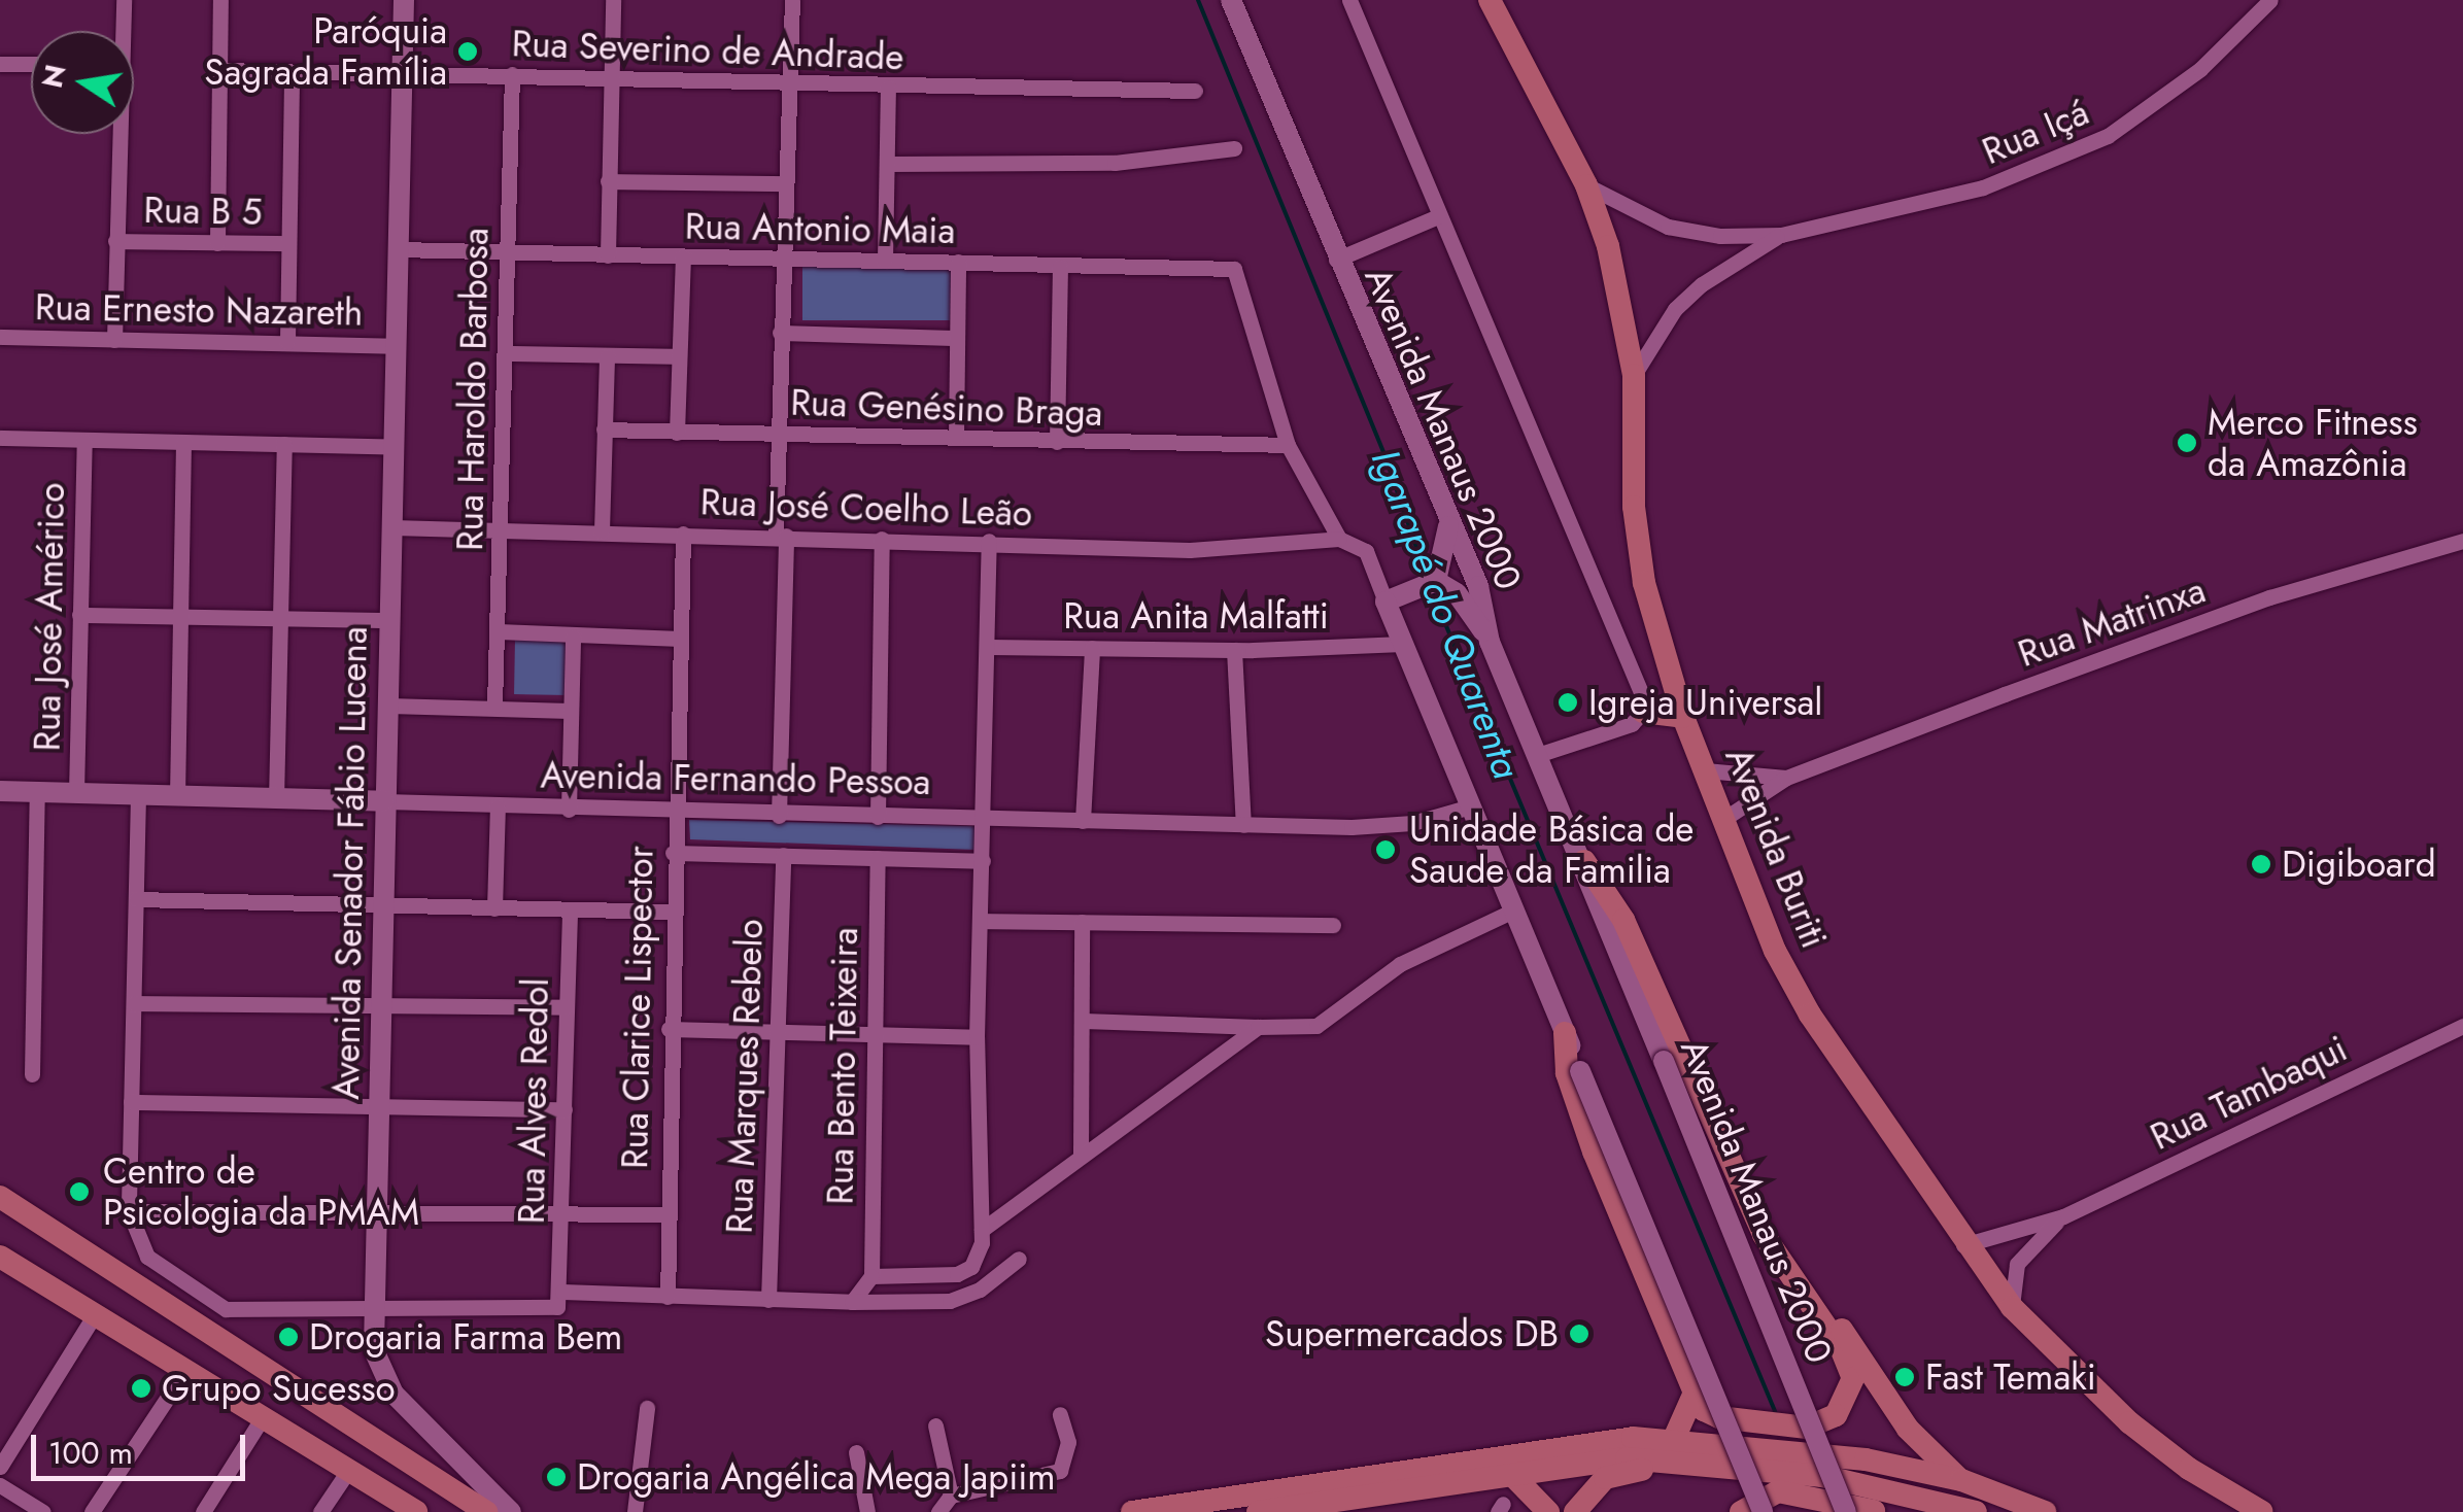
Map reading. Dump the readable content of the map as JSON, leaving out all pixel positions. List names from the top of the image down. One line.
{"streets":{"main road":["Avenida Buriti"],"street":["Rua Severino de Andrade","Rua Içá","Rua B 5","Rua Antonio Maia","Rua Ernesto Nazareth","Rua Haroldo Barbosa","Rua Genésino Braga","Avenida Manaus 2000","Rua José Coelho Leão","Rua Anita Malfatti","Rua José Américo","Rua Matrinxa","Avenida Fernando Pessoa","Avenida Senador Fábio Lucena","Rua Clarice Lispector","Rua Bento Teixeira","Rua Marques Rebelo","Rua Tambaqui","Rua Alves Redol"]},"crossings":[["Rua Severino de Andrade","Rua Haroldo Barbosa"],["Rua Severino de Andrade","Avenida Senador Fábio Lucena"],["Rua Içá","Avenida Buriti"],["Rua Antonio Maia","Rua Haroldo Barbosa"],["Rua Antonio Maia","Rua Genésino Braga"],["Rua Antonio Maia","Avenida Senador Fábio Lucena"],["Rua Ernesto Nazareth","Avenida Senador Fábio Lucena"],["Rua Haroldo Barbosa","Rua José Coelho Leão"],["Rua José Coelho Leão","Avenida Senador Fábio Lucena"],["Rua José Coelho Leão","Rua Clarice Lispector"],["Rua José Américo","Avenida Fernando Pessoa"],["Rua Matrinxa","Avenida Buriti"],["Avenida Fernando Pessoa","Avenida Senador Fábio Lucena"],["Avenida Fernando Pessoa","Rua Clarice Lispector"],["Avenida Buriti","Rua Tambaqui"]],"water":["Igarapé do Quarenta"],"places":["Paróquia Sagrada Família","Merco Fitness da Amazônia","Igreja Universal","Unidade Básica de Saude da Familia","Digiboard","Centro de Psicologia da PMAM","Supermercados DB","Drogaria Farma Bem","Fast Temaki","Grupo Sucesso","Drogaria Angélica Mega Japiim"],"scale_bar":"100 m","north":"left"}
